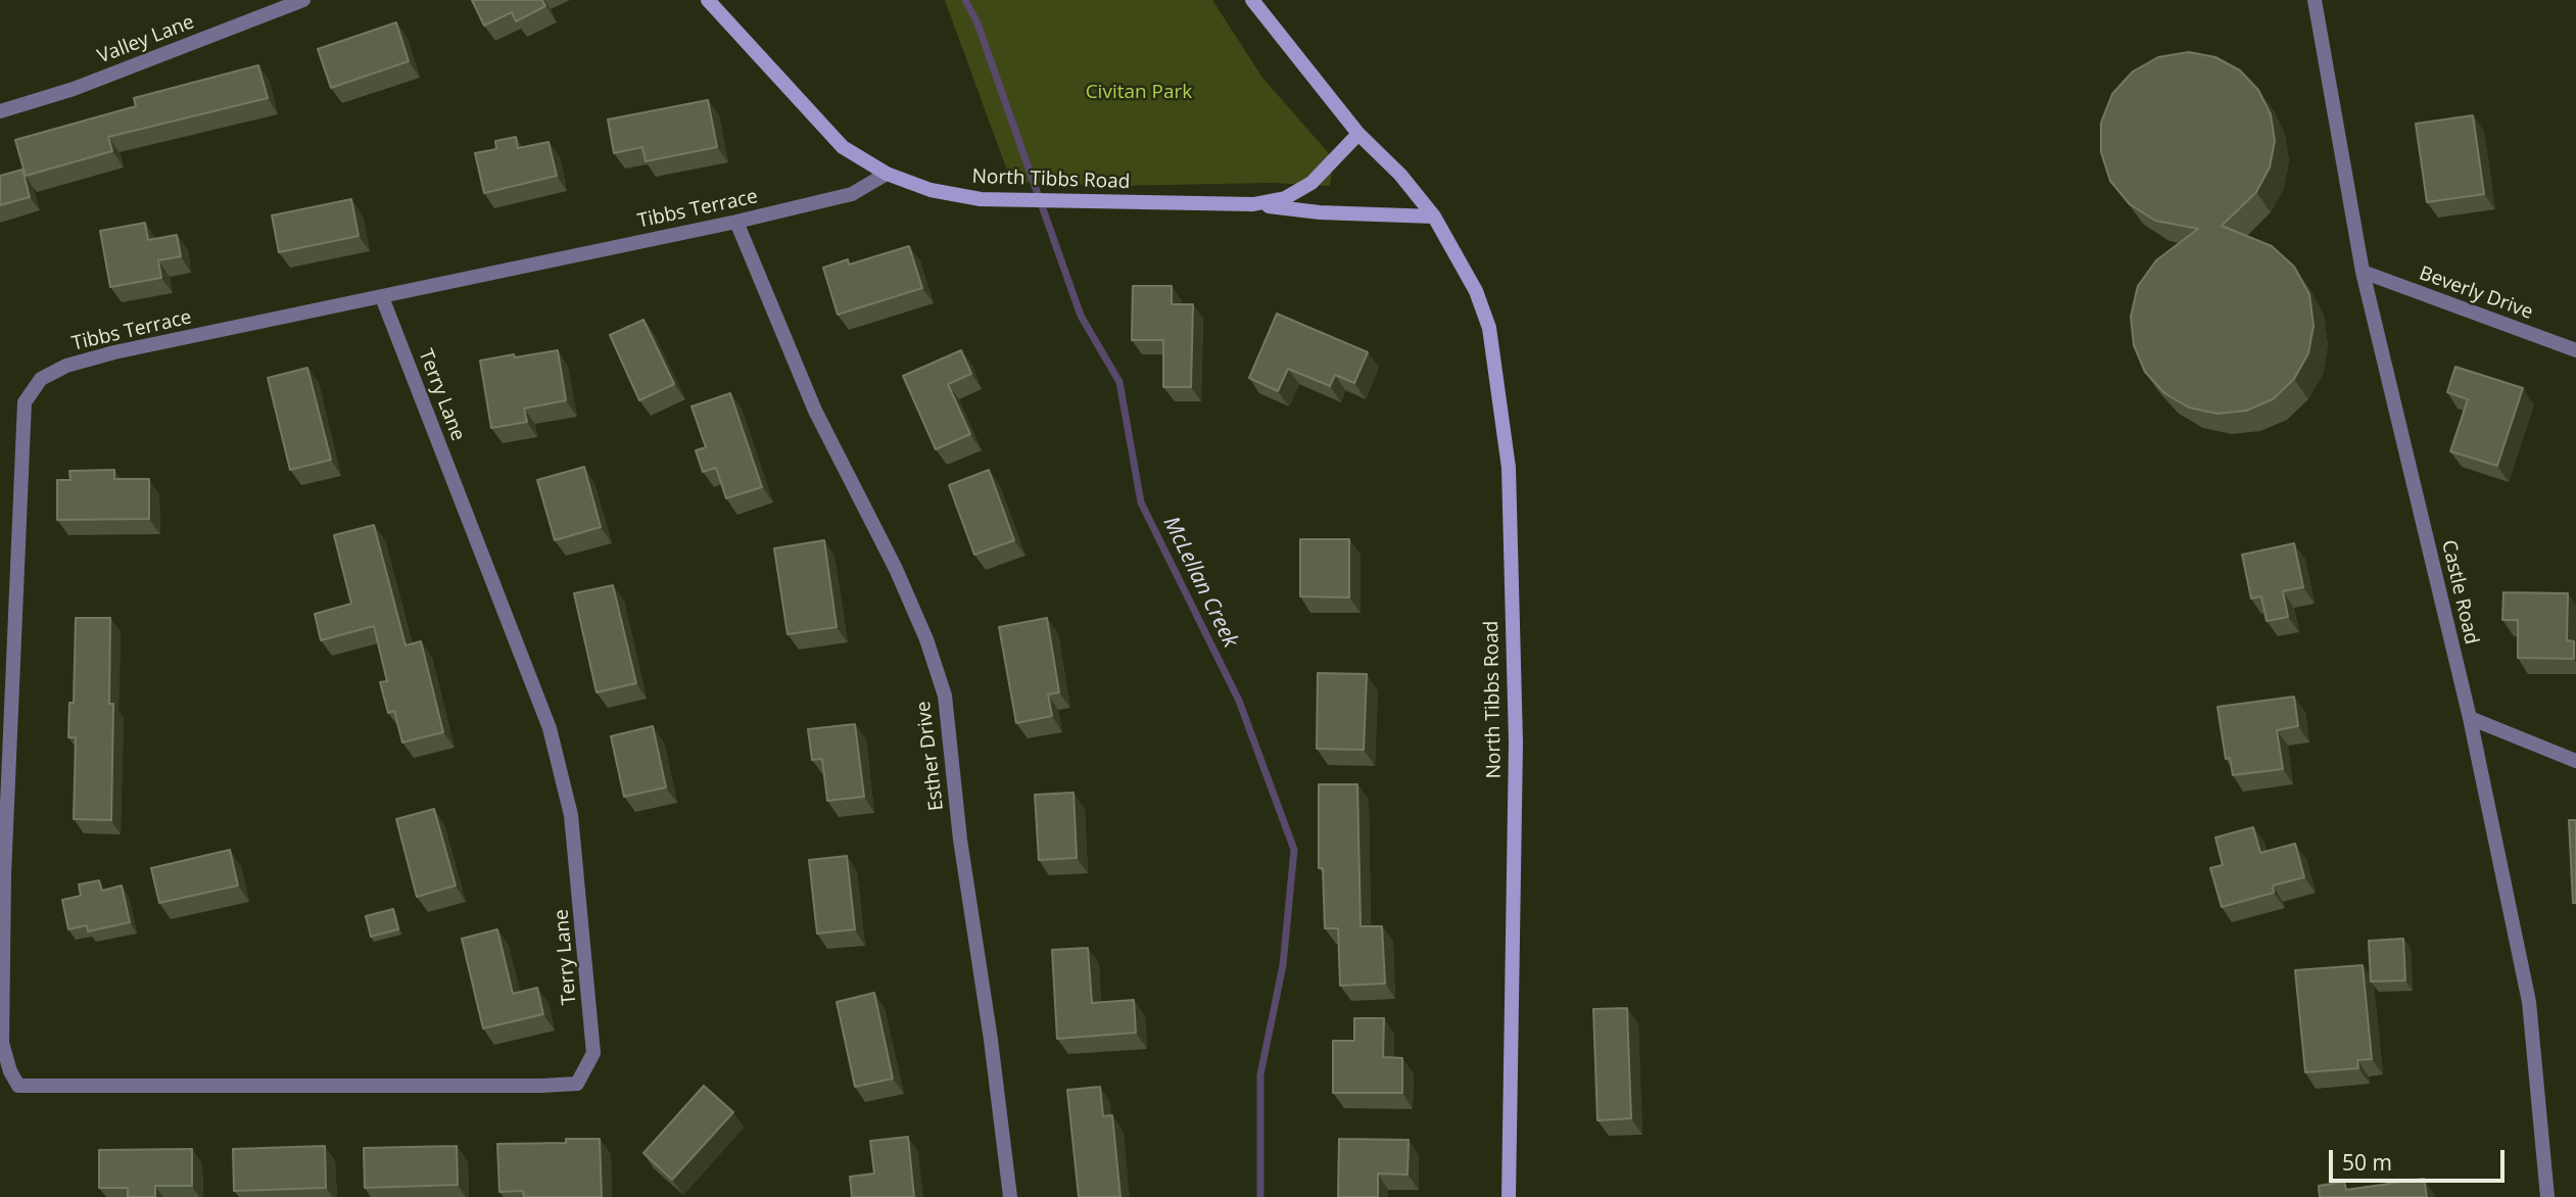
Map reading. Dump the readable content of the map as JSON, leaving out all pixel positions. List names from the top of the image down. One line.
{"streets":{"street":["Valley Lane","North Tibbs Road","Tibbs Terrace","Beverly Drive","Terry Lane","Castle Road","Esther Drive"]},"crossings":[["North Tibbs Road","Tibbs Terrace"],["Tibbs Terrace","Terry Lane"],["Tibbs Terrace","Esther Drive"],["Beverly Drive","Castle Road"]],"water":["McLellan Creek"],"parks":["Civitan Park"],"scale_bar":"50 m"}
